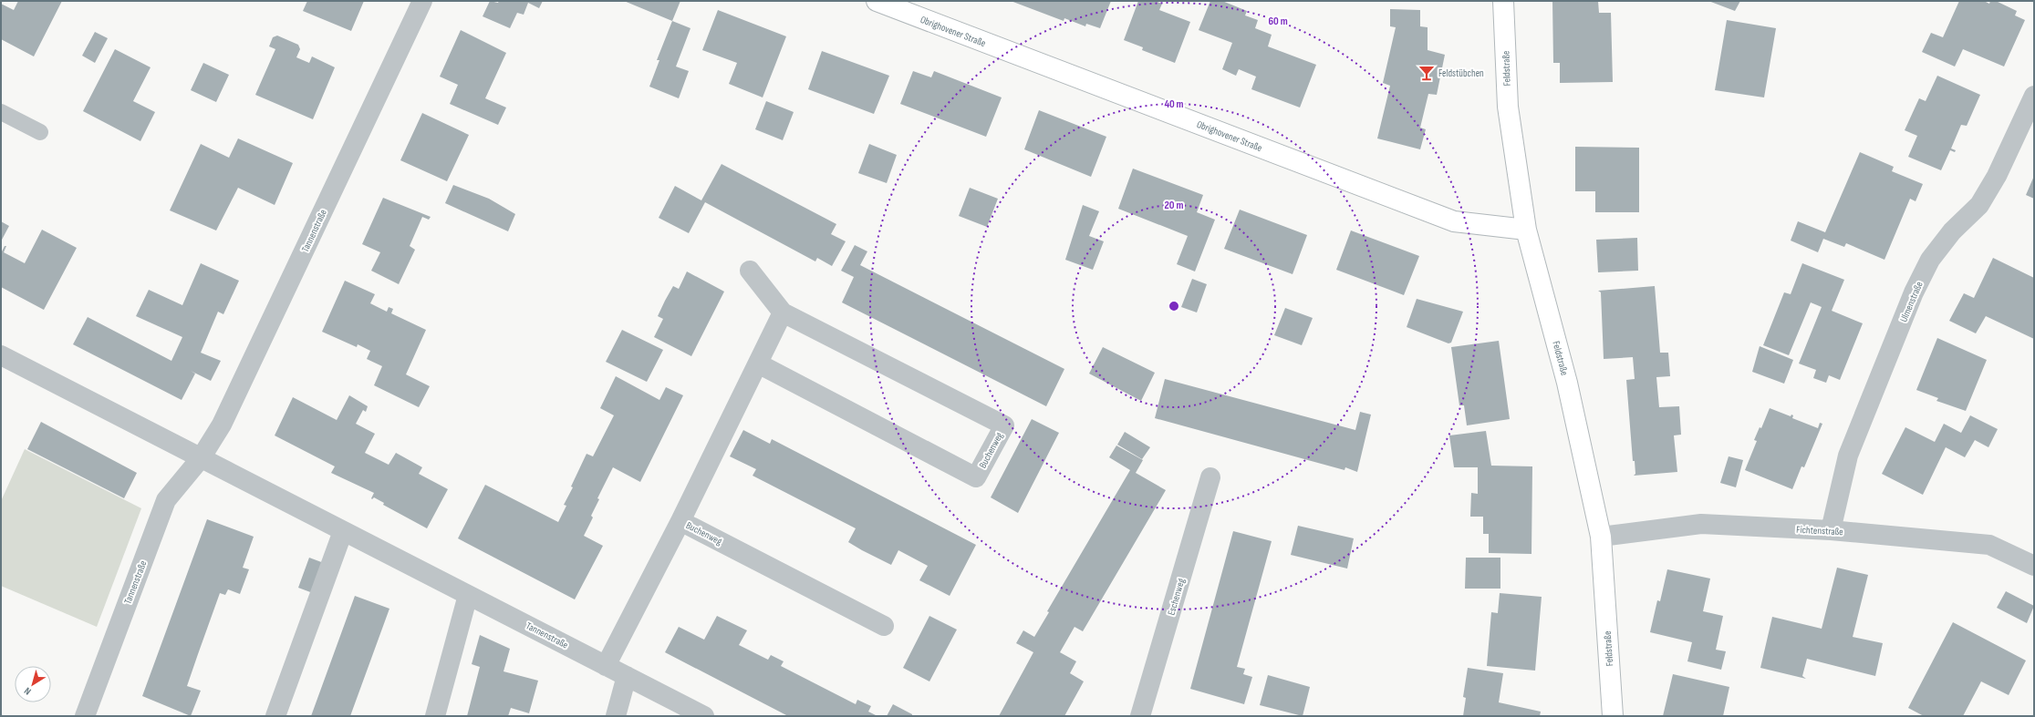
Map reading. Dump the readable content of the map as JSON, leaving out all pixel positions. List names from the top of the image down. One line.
{"streets":{"street":["Obrighovener Straße","Feldstraße","Tannenstraße","Ulmenstraße","Buchenweg","Fichtenstraße","Eschenweg"]},"crossings":[["Obrighovener Straße","Feldstraße"],["Feldstraße","Fichtenstraße"],["Tannenstraße","Buchenweg"],["Ulmenstraße","Fichtenstraße"]],"places":{"bar":["Feldstübchen"]},"north":"bottom left","rings":["60 m","40 m","20 m"]}
